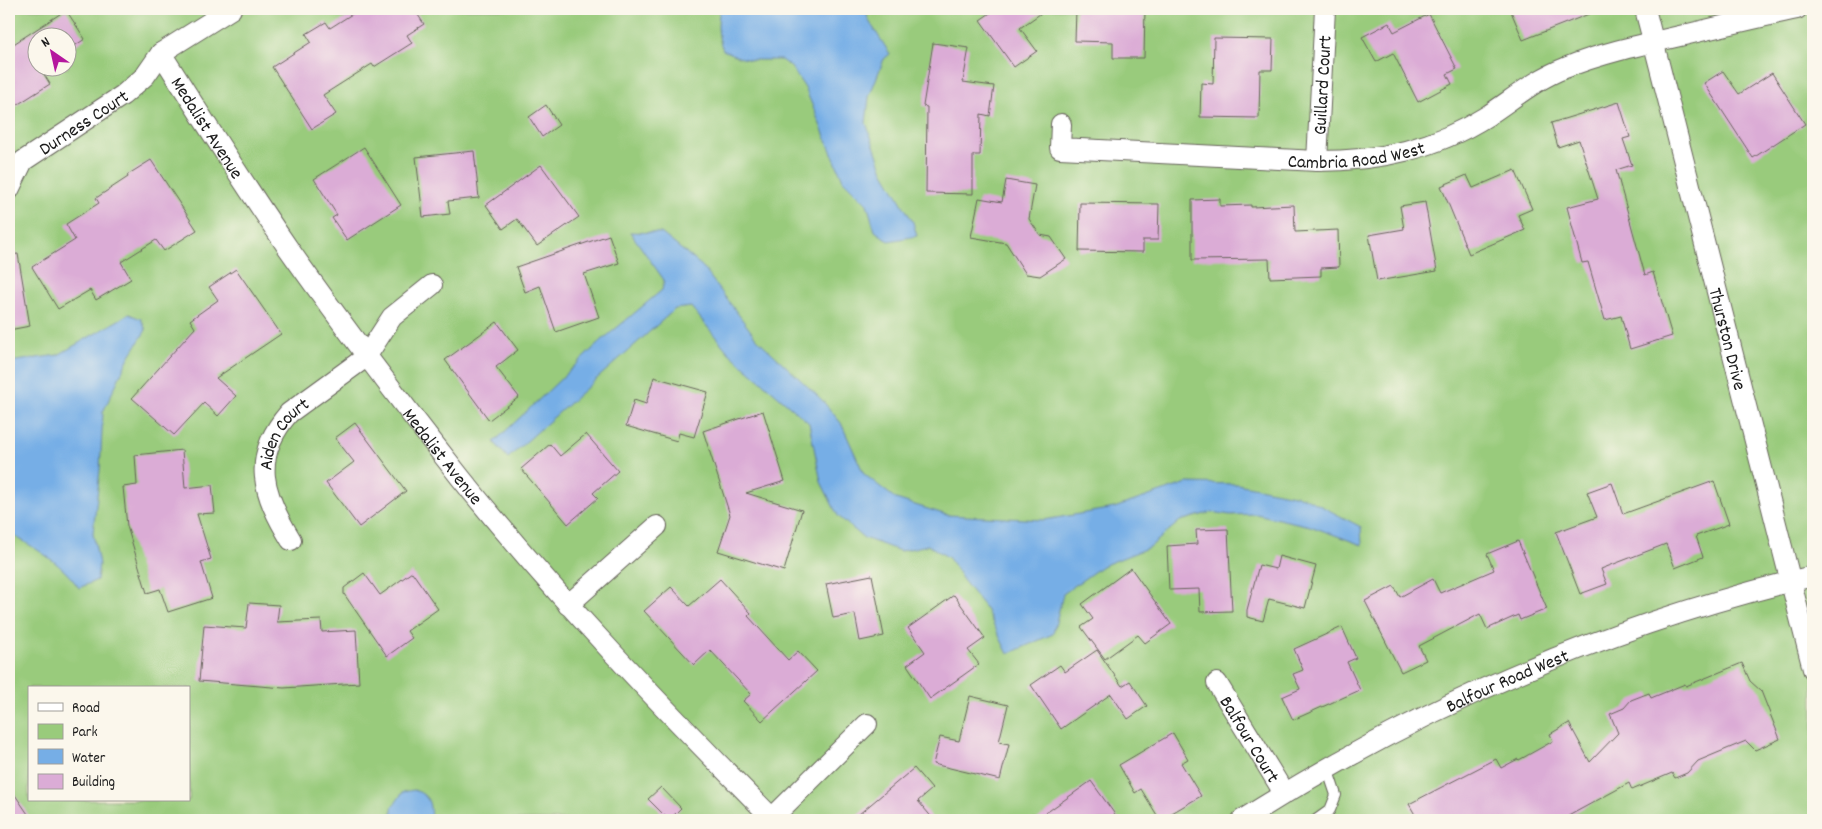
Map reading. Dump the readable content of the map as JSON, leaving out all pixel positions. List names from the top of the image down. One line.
{"streets":{"street":["Guillard Court","Durness Court","Medalist Avenue","Cambria Road West","Thurston Drive","Aiden Court","Balfour Road West","Balfour Court"]},"crossings":[["Guillard Court","Cambria Road West"],["Durness Court","Medalist Avenue"],["Medalist Avenue","Aiden Court"],["Cambria Road West","Thurston Drive"],["Thurston Drive","Balfour Road West"],["Balfour Road West","Balfour Court"]],"legend":["Road","Park","Water","Building"],"north":"top left"}
